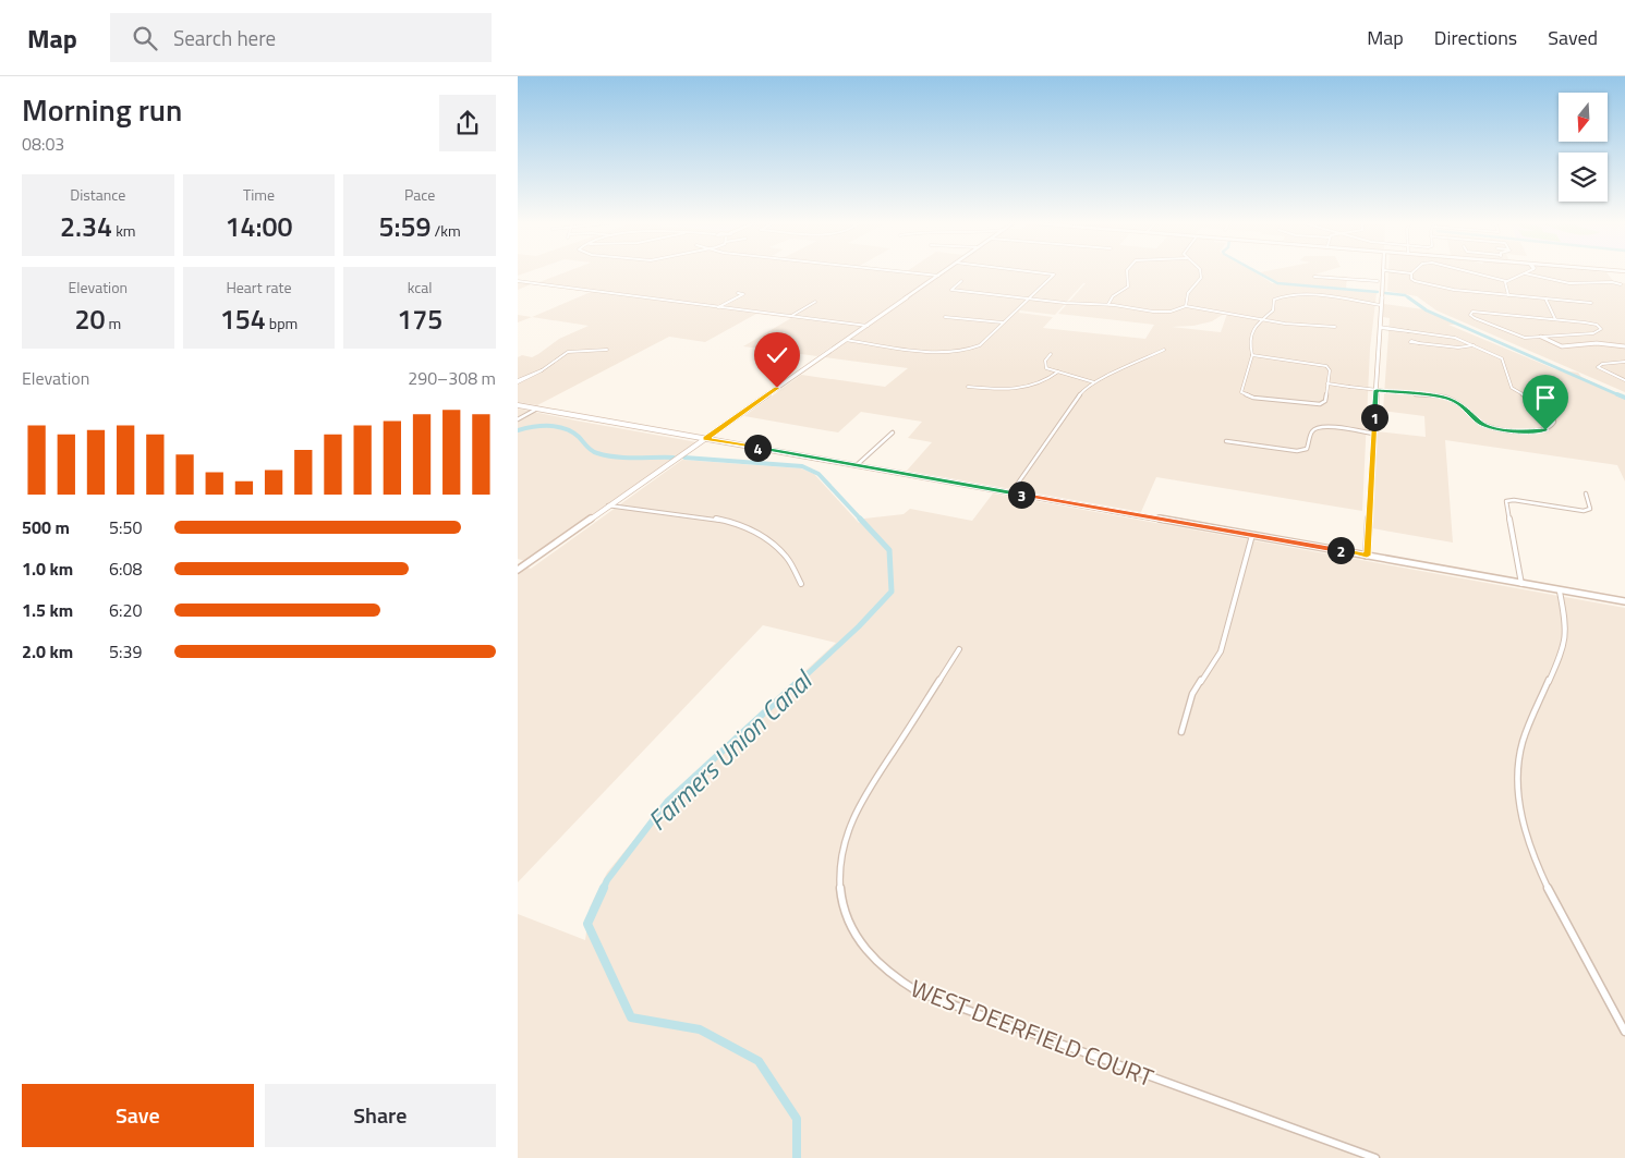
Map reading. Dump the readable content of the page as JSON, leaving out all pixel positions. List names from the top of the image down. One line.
{"streets":{"street":["WEST DEERFIELD COURT"]},"water":["Farmers Union Canal"],"north":"bottom","page":{"header":"Map","search":"Search here","nav":["Map","Directions","Saved"],"heading":["Morning run","08:03"],"stats":[["Distance","2.34 km"],["Time","14:00"],["Pace","5:59 /km"],["Elevation","20 m"],["Heart rate","154 bpm"],["kcal","175"]],"chart":["Elevation","290–308 m"],"pins":["1","4","3","2"],"list":[{"name":"500 m","note":"5:50"},{"name":"1.0 km","note":"6:08"},{"name":"1.5 km","note":"6:20"},{"name":"2.0 km","note":"5:39"}],"buttons":["Save","Share"]}}
